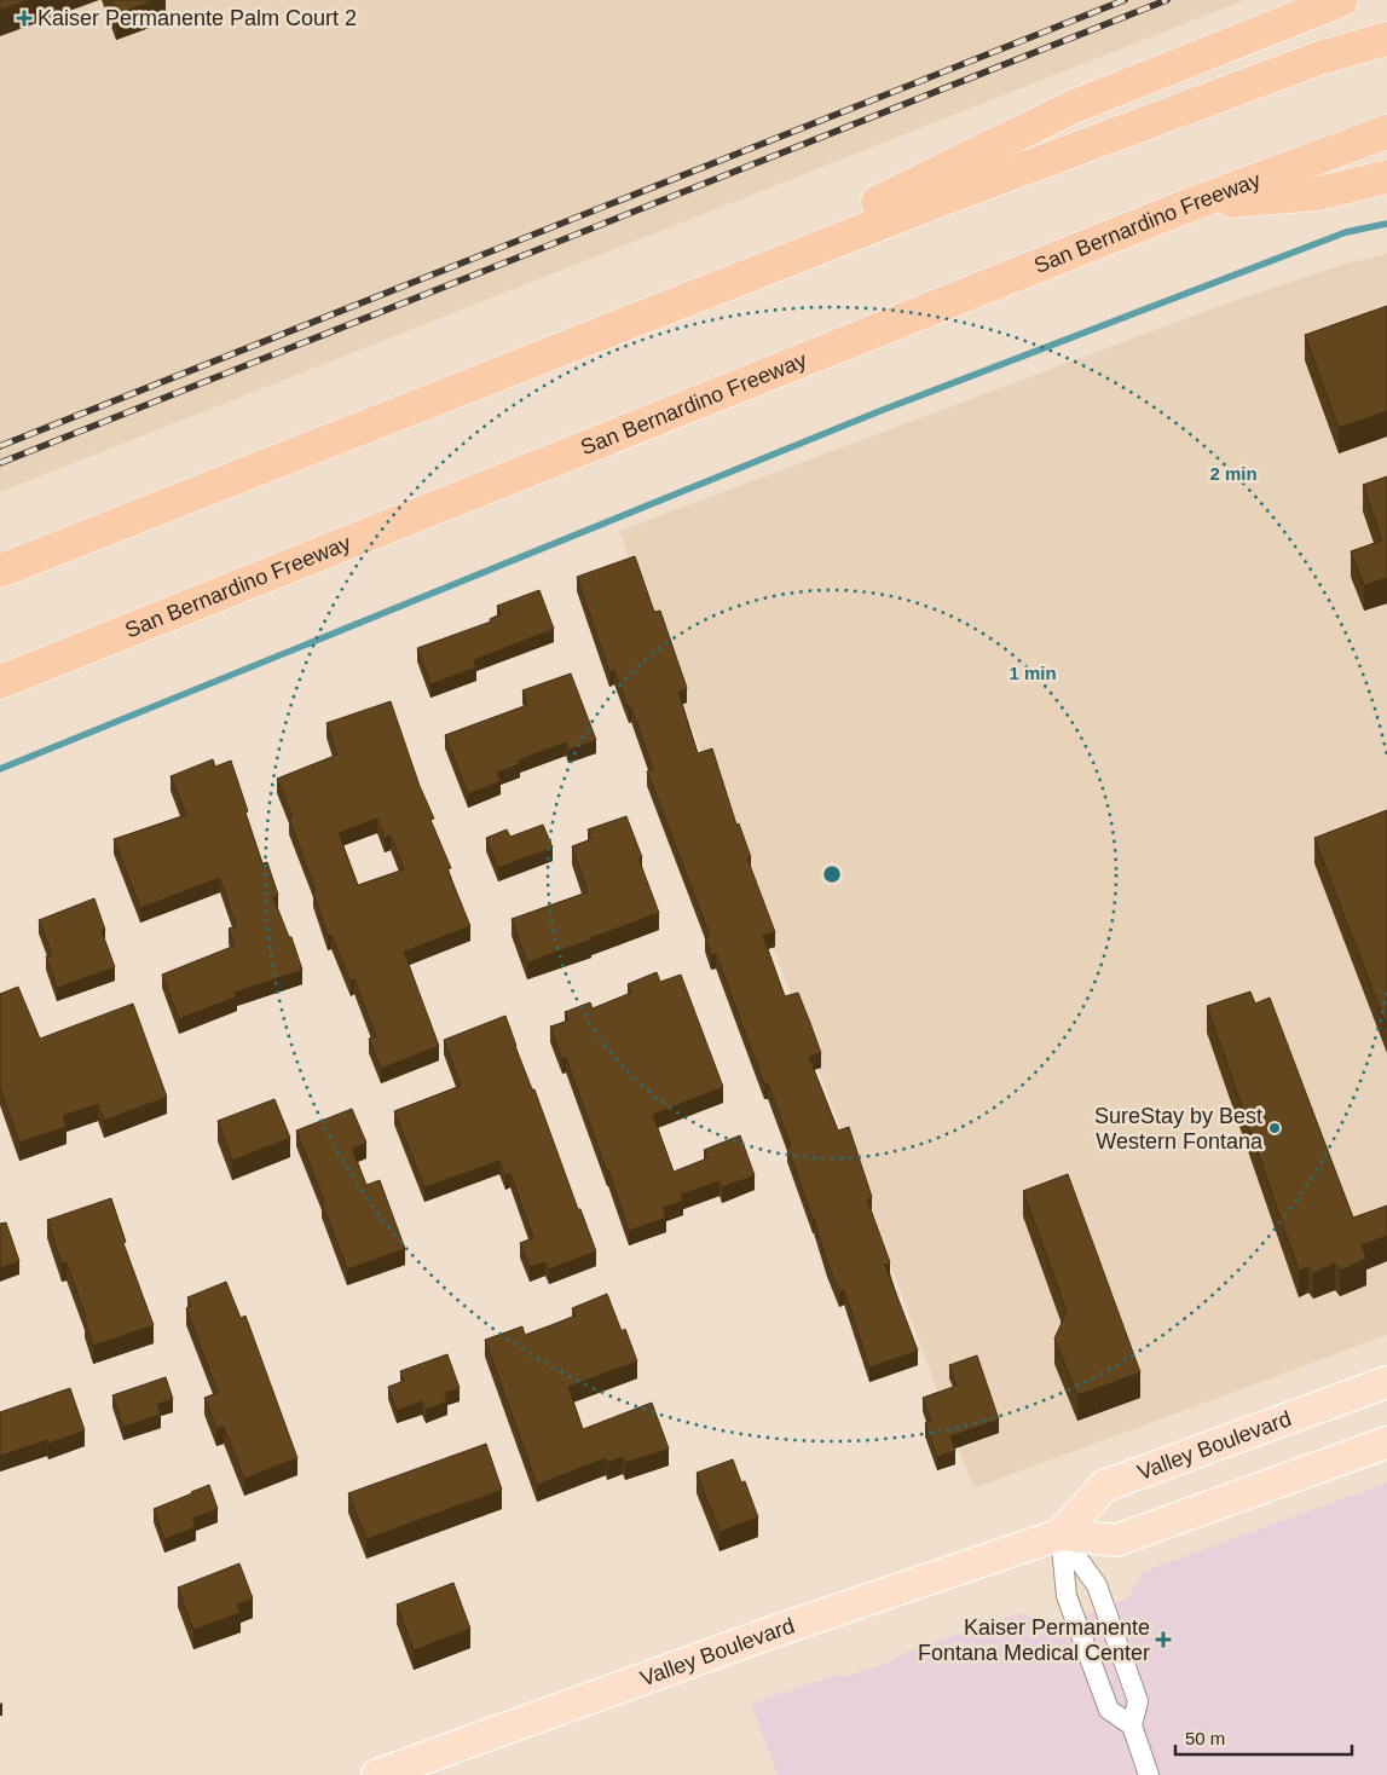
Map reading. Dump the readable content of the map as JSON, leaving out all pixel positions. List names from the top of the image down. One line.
{"streets":{"highway":["San Bernardino Freeway"],"main road":["Valley Boulevard"]},"places":{"health":["Kaiser Permanente Palm Court 2","Kaiser Permanente Fontana Medical Center"],"other":["SureStay by Best Western Fontana"]},"scale_bar":"50 m","rings":["2 min","1 min"]}
